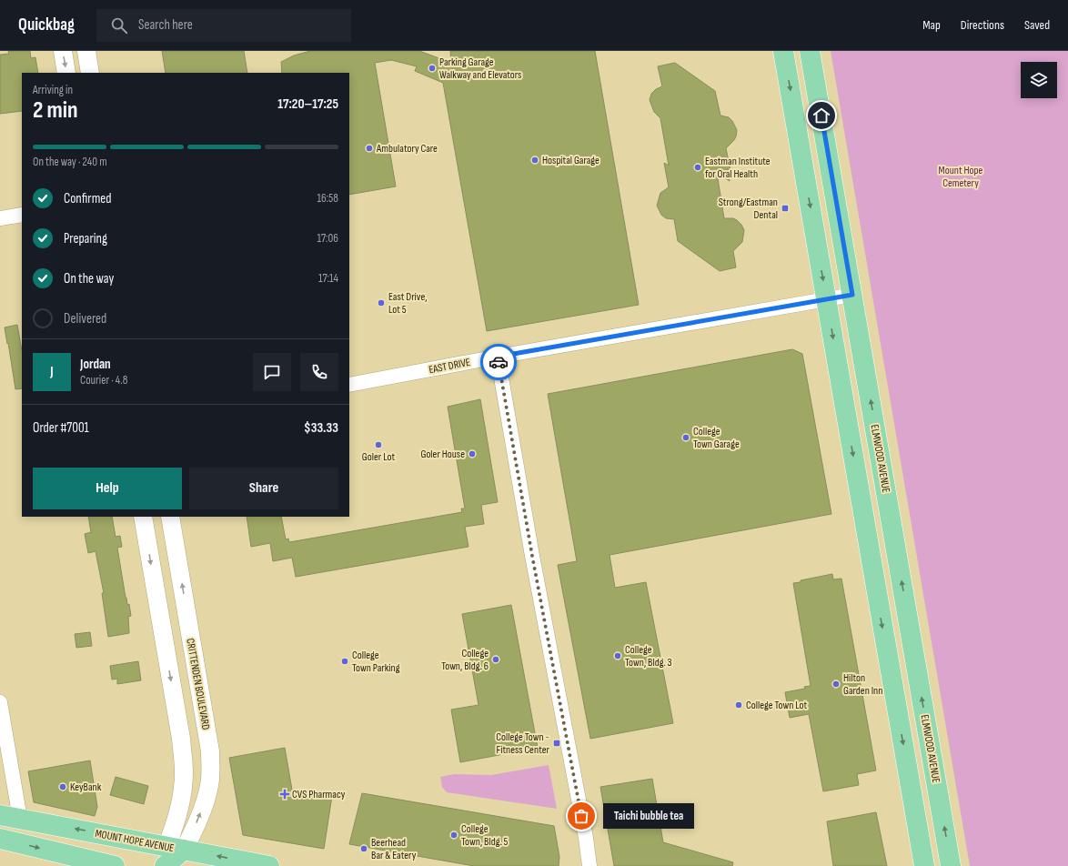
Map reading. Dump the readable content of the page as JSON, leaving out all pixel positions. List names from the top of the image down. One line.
{"streets":{"main road":["ELMWOOD AVENUE","MOUNT HOPE AVENUE"],"street":["EAST DRIVE","CRITTENDEN BOULEVARD"]},"crossings":[["EAST DRIVE","ELMWOOD AVENUE"],["CRITTENDEN BOULEVARD","MOUNT HOPE AVENUE"]],"parks":["Mount Hope Cemetery"],"places":{"other":["Parking Garage Walkway and Elevators","Ambulatory Care","Hospital Garage","Eastman Institute for Oral Health","East Drive, Lot 5","College Town Garage","Goler Lot","Goler House","College Town, Bldg. 3","College Town, Bldg. 6","College Town Parking","Hilton Garden Inn","College Town Lot","KeyBank","Taichi bubble tea","College Town, Bldg. 5","Beerhead Bar & Eatery"],"transit":["Strong/Eastman Dental","College Town - Fitness Center"],"health":["CVS Pharmacy"]},"page":{"header":"Quickbag","search":"Search here","nav":["Map","Directions","Saved"],"heading":["2 min","Arriving in","17:20–17:25"],"panel":["Jordan","Courier · 4.8","Order #7001","$33.33"],"bar":"On the way · 240 m","list":[["Confirmed","16:58"],["Preparing","17:06"],["On the way","17:14"],"Delivered"],"round":"J","buttons":["Help","Share"],"bubble":"Taichi bubble tea"}}
